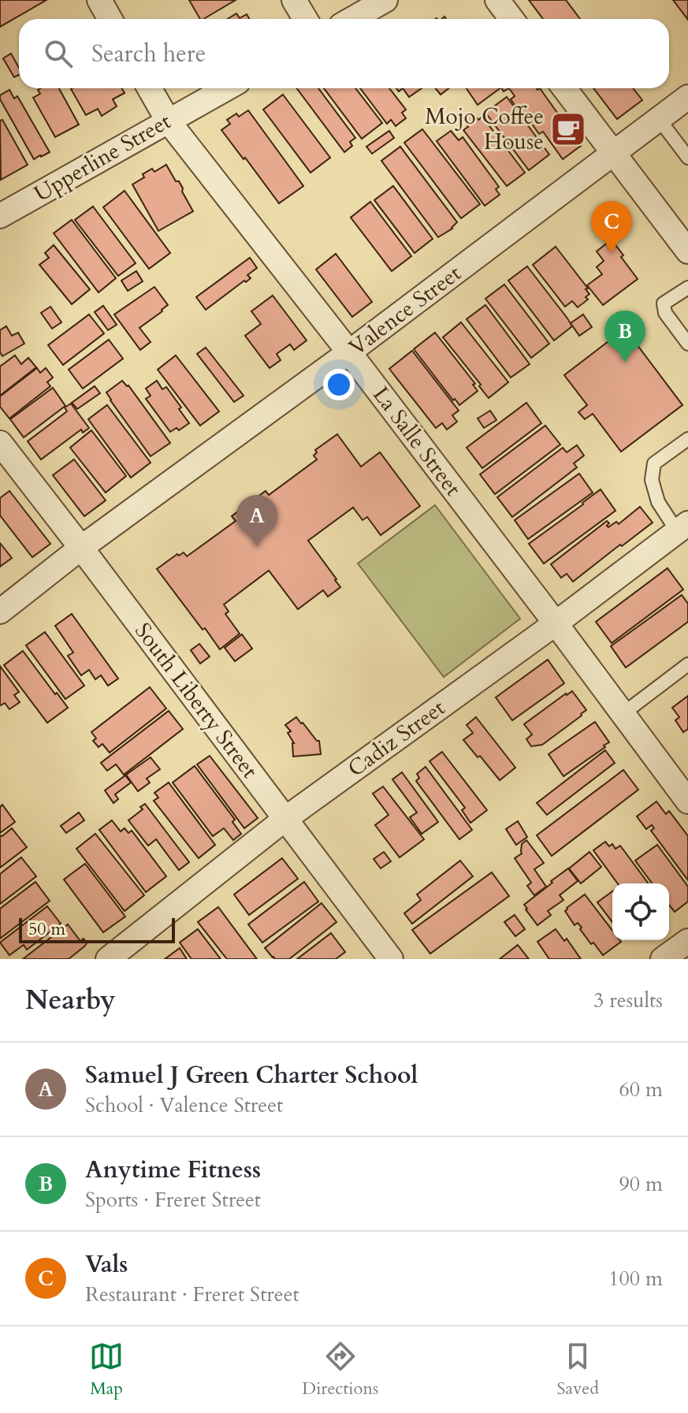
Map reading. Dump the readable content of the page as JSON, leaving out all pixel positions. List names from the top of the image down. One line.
{"streets":{"street":["Upperline Street","Valence Street","La Salle Street","South Liberty Street","Cadiz Street"]},"crossings":[["Upperline Street","La Salle Street"],["Valence Street","La Salle Street"],["Valence Street","South Liberty Street"],["La Salle Street","Cadiz Street"],["South Liberty Street","Cadiz Street"]],"places":{"cafe":["Mojo Coffee House"]},"scale_bar":"50 m","page":{"search":"Search here","pins":["C","B","A"],"scale":"50 m","heading":["Nearby","3 results"],"list":[{"mark":"A","name":"Samuel J Green Charter School","note":"School · Valence Street","value":"60 m"},{"mark":"B","name":"Anytime Fitness","note":"Sports · Freret Street","value":"90 m"},{"mark":"C","name":"Vals","note":"Restaurant · Freret Street","value":"100 m"}],"nav":["Map","Directions","Saved"]}}
